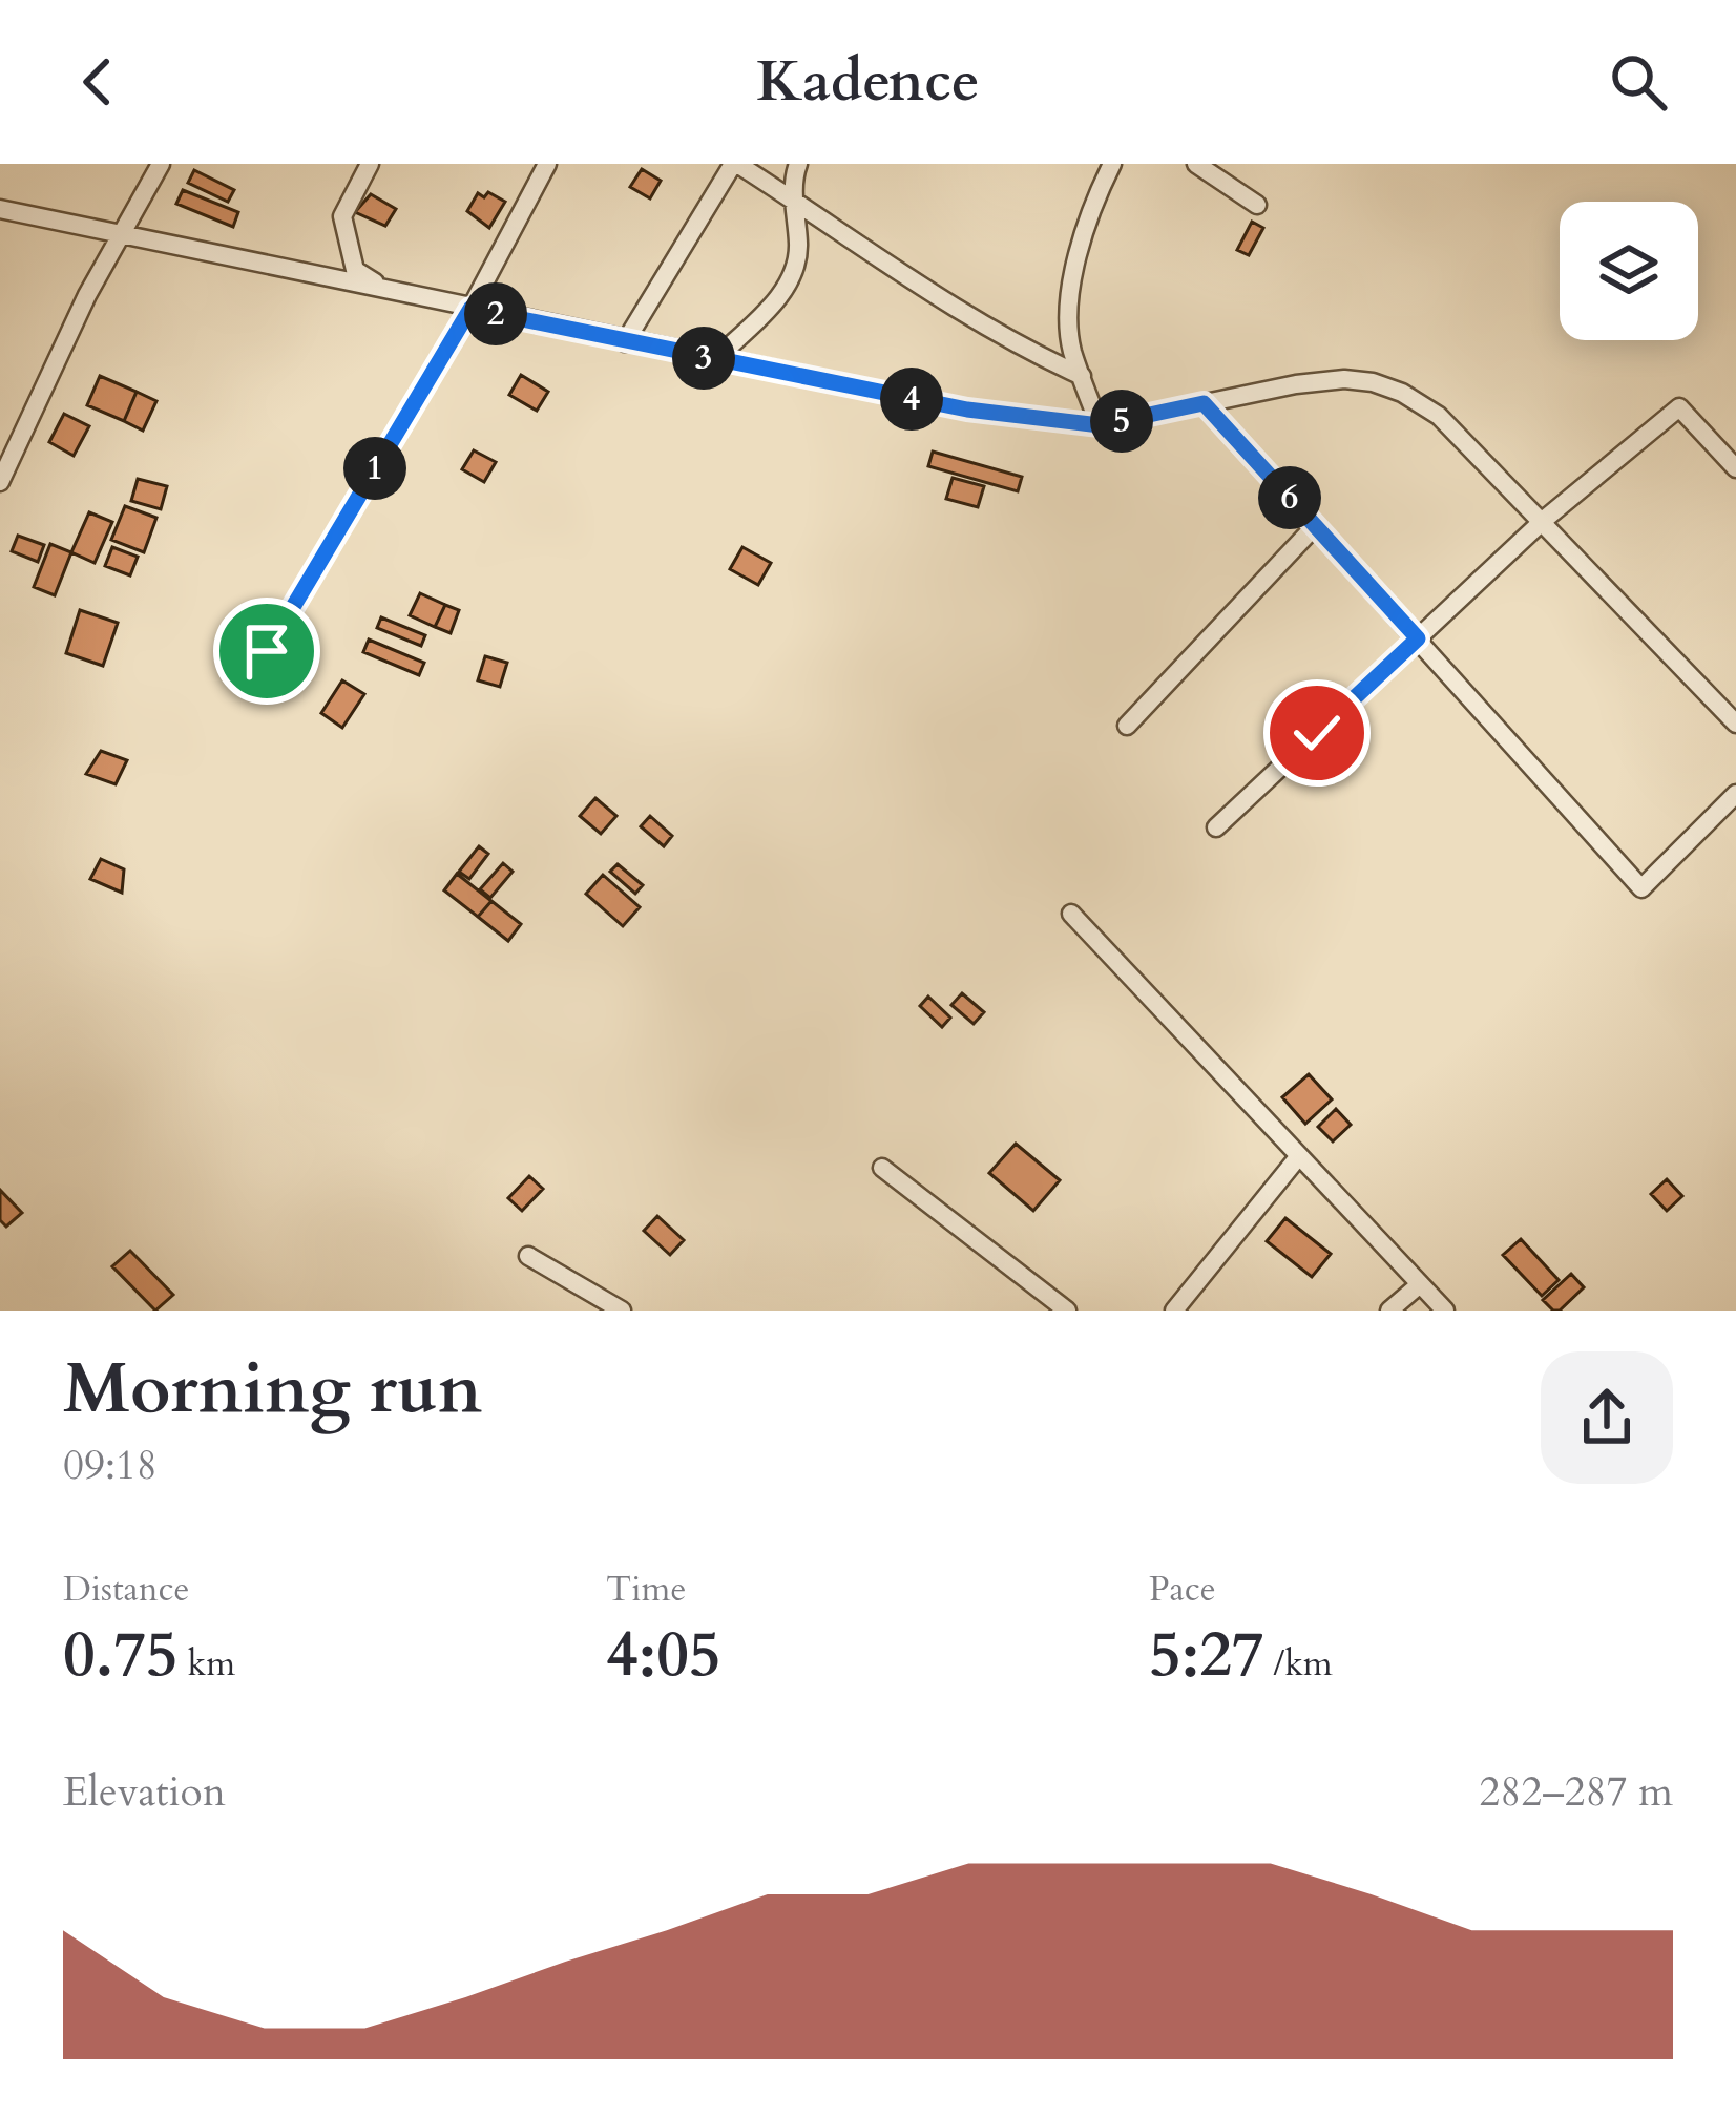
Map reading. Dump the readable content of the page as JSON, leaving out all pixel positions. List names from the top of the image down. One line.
{"page":{"header":"Kadence","pins":["2","3","4","5","1","6"],"heading":["Morning run","09:18"],"stats":[["Distance","0.75 km"],["Time","4:05"],["Pace","5:27 /km"]],"chart":["Elevation","282–287 m"]}}
